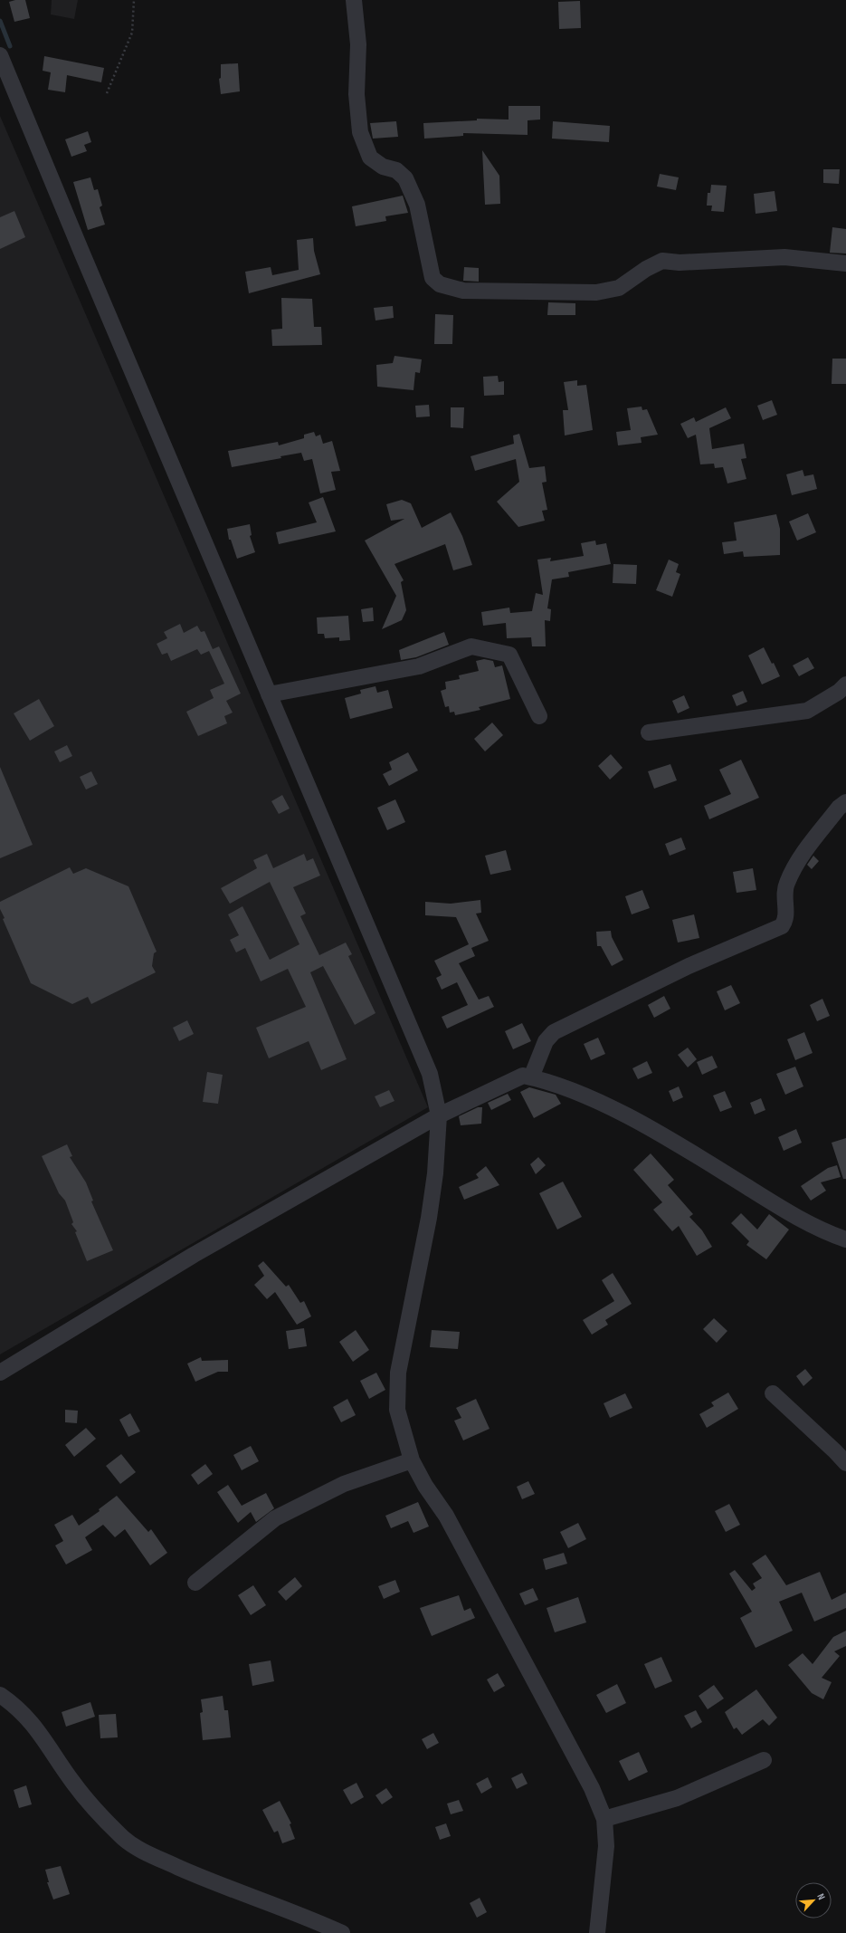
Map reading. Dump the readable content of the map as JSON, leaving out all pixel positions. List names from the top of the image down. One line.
{"north":"top right"}
